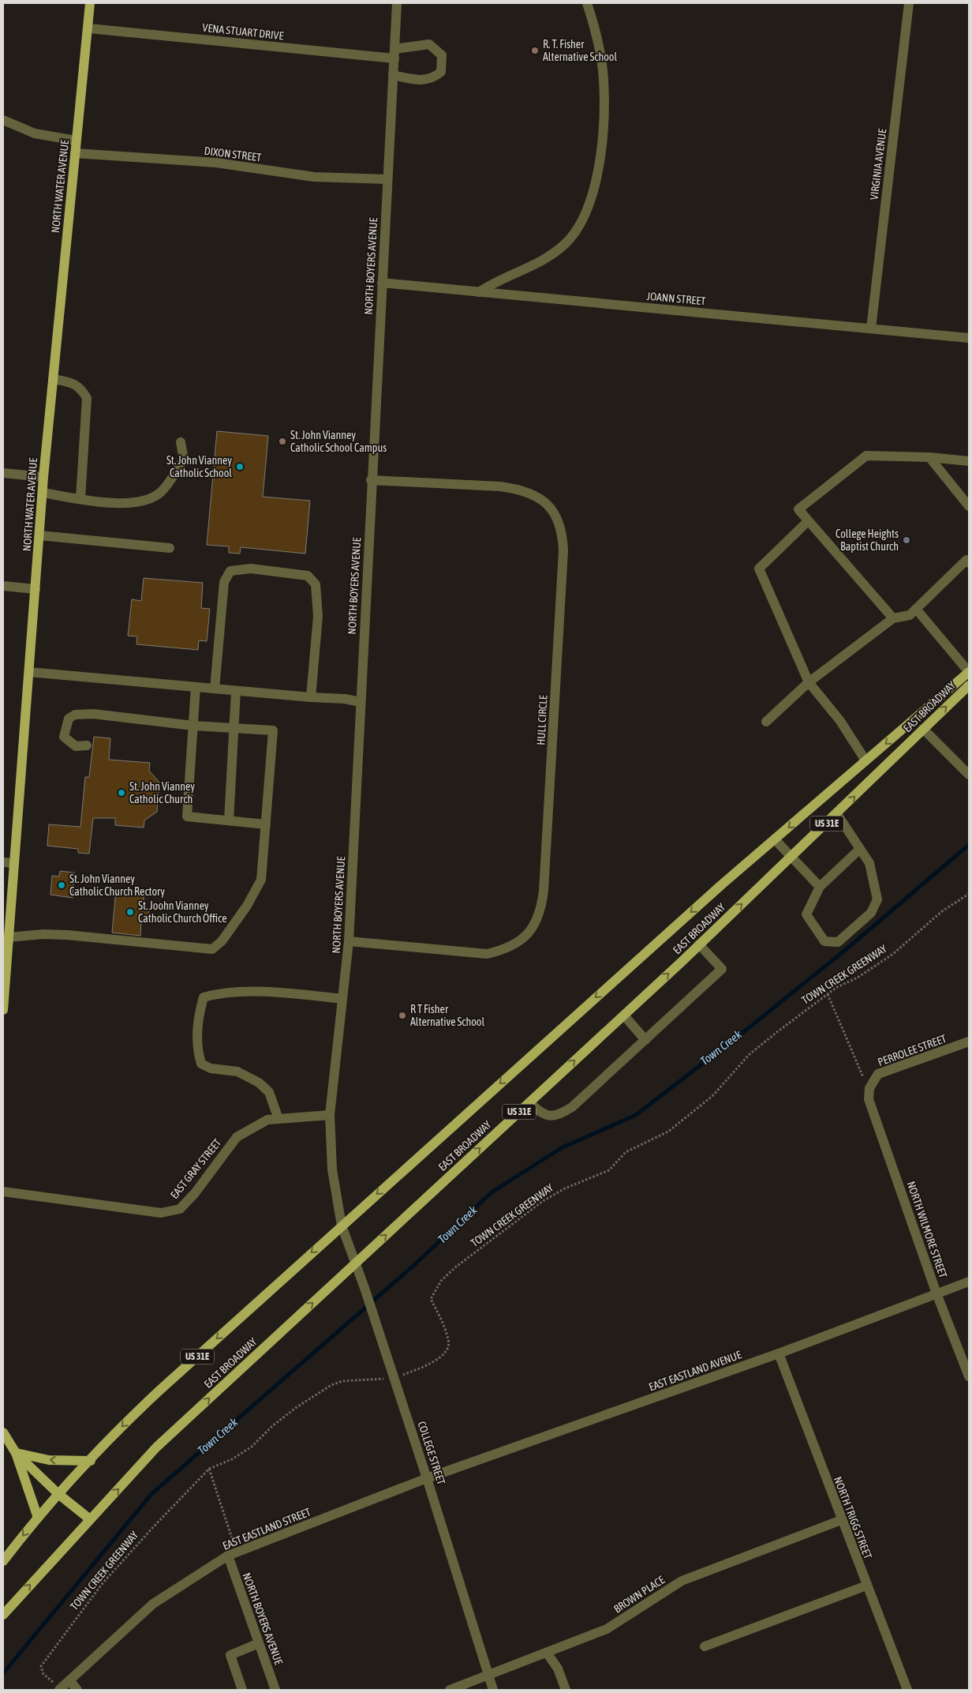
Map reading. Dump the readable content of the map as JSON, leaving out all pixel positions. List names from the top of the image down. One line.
{"streets":{"main road":["NORTH WATER AVENUE","EAST BROADWAY","US 31E"],"street":["VENA STUART DRIVE","DIXON STREET","VIRGINIA AVENUE","NORTH BOYERS AVENUE","JOANN STREET","HULL CIRCLE","PERROLEE STREET","EAST GRAY STREET","NORTH WILMORE STREET","EAST EASTLAND AVENUE","COLLEGE STREET","NORTH TRIGG STREET","EAST EASTLAND STREET","BROWN PLACE"],"path":["TOWN CREEK GREENWAY"]},"crossings":[["VENA STUART DRIVE","NORTH WATER AVENUE"],["VENA STUART DRIVE","NORTH BOYERS AVENUE"],["DIXON STREET","NORTH WATER AVENUE"],["DIXON STREET","NORTH BOYERS AVENUE"],["VIRGINIA AVENUE","JOANN STREET"],["NORTH BOYERS AVENUE","JOANN STREET"],["NORTH BOYERS AVENUE","EAST BROADWAY"],["NORTH BOYERS AVENUE","HULL CIRCLE"],["NORTH BOYERS AVENUE","EAST GRAY STREET"],["NORTH BOYERS AVENUE","COLLEGE STREET"],["NORTH BOYERS AVENUE","EAST EASTLAND STREET"],["EAST BROADWAY","COLLEGE STREET"],["TOWN CREEK GREENWAY","COLLEGE STREET"],["TOWN CREEK GREENWAY","EAST EASTLAND STREET"],["PERROLEE STREET","NORTH WILMORE STREET"],["NORTH WILMORE STREET","EAST EASTLAND AVENUE"],["EAST EASTLAND AVENUE","COLLEGE STREET"],["EAST EASTLAND AVENUE","NORTH TRIGG STREET"],["EAST EASTLAND AVENUE","EAST EASTLAND STREET"],["COLLEGE STREET","EAST EASTLAND STREET"],["COLLEGE STREET","BROWN PLACE"],["NORTH TRIGG STREET","BROWN PLACE"]],"water":["Town Creek"],"places":["R. T. Fisher Alternative School","St. John Vianney Catholic School Campus","St. John Vianney Catholic School","College Heights Baptist Church","St. John Vianney Catholic Church","St. John Vianney Catholic Church Rectory","St. Joohn Vianney Catholic Church Office","R T Fisher Alternative School"]}
